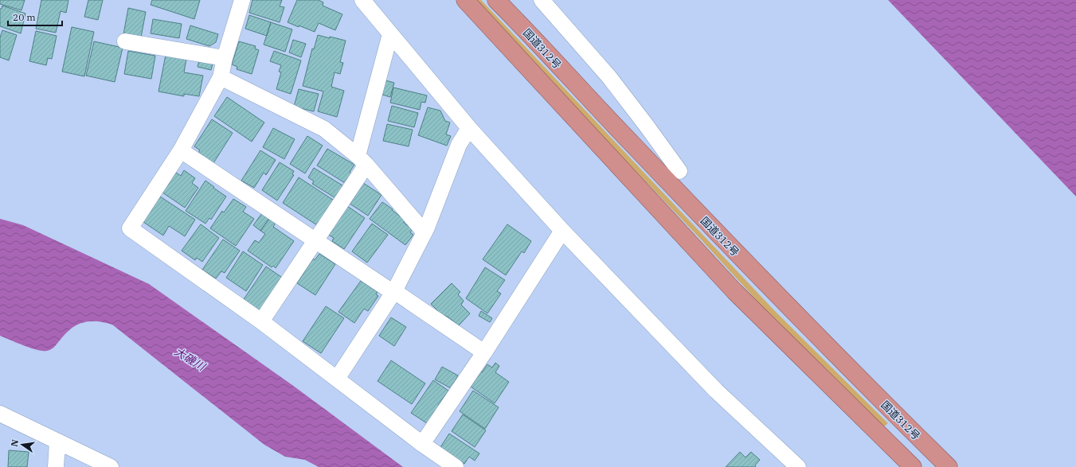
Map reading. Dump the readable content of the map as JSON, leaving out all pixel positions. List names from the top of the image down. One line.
{"streets":{"highway":["国道312号"]},"water":["大磯川"],"scale_bar":"20 m","north":"left"}
